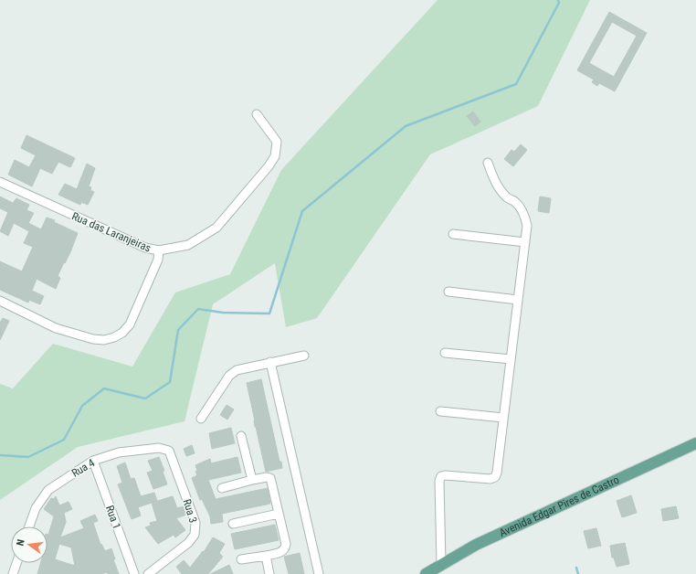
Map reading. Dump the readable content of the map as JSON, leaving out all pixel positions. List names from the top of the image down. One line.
{"streets":{"main road":["Avenida Edgar Pires de Castro"],"street":["Rua das Laranjeiras","Rua 4","Rua 3","Rua 1"]},"crossings":[["Rua 4","Rua 3"],["Rua 4","Rua 1"]],"north":"left"}
